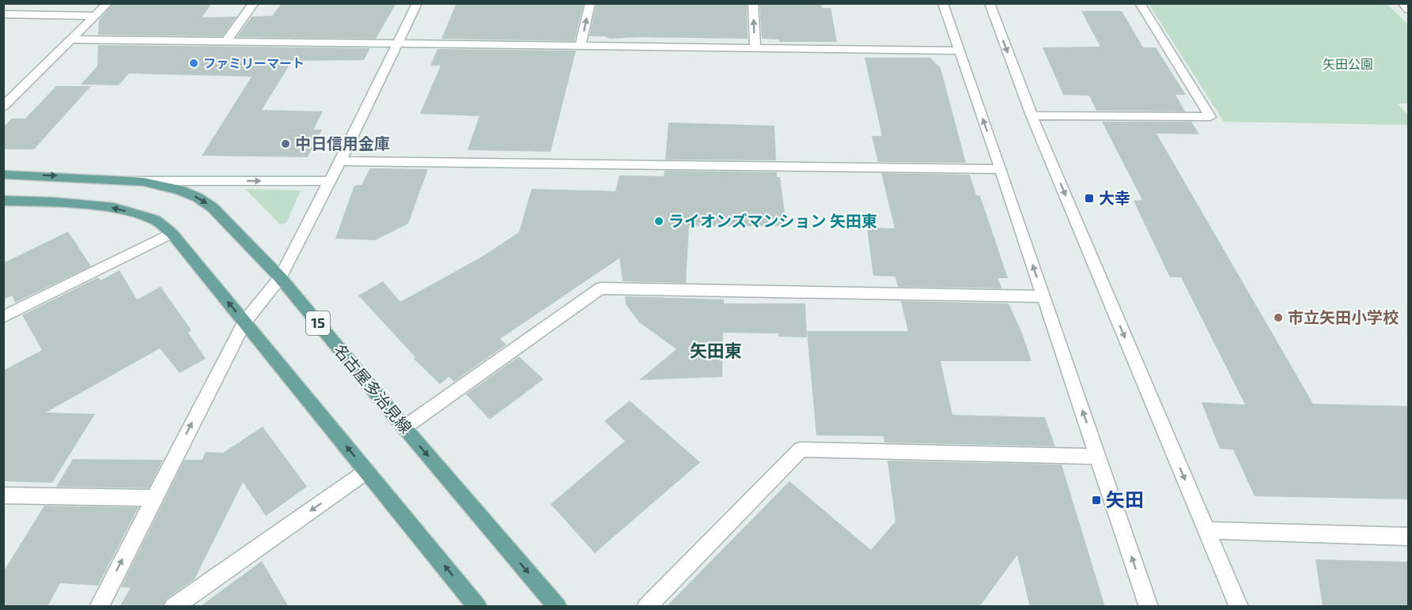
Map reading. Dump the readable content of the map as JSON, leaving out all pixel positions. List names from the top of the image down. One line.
{"streets":{"main road":["15","名古屋多治見線"]},"districts":["矢田東"],"parks":["矢田公園"],"places":{"other":["ファミリーマート","中日信用金庫","ライオンズマンション 矢田東","市立矢田小学校"],"transit":["大幸","矢田"]}}
